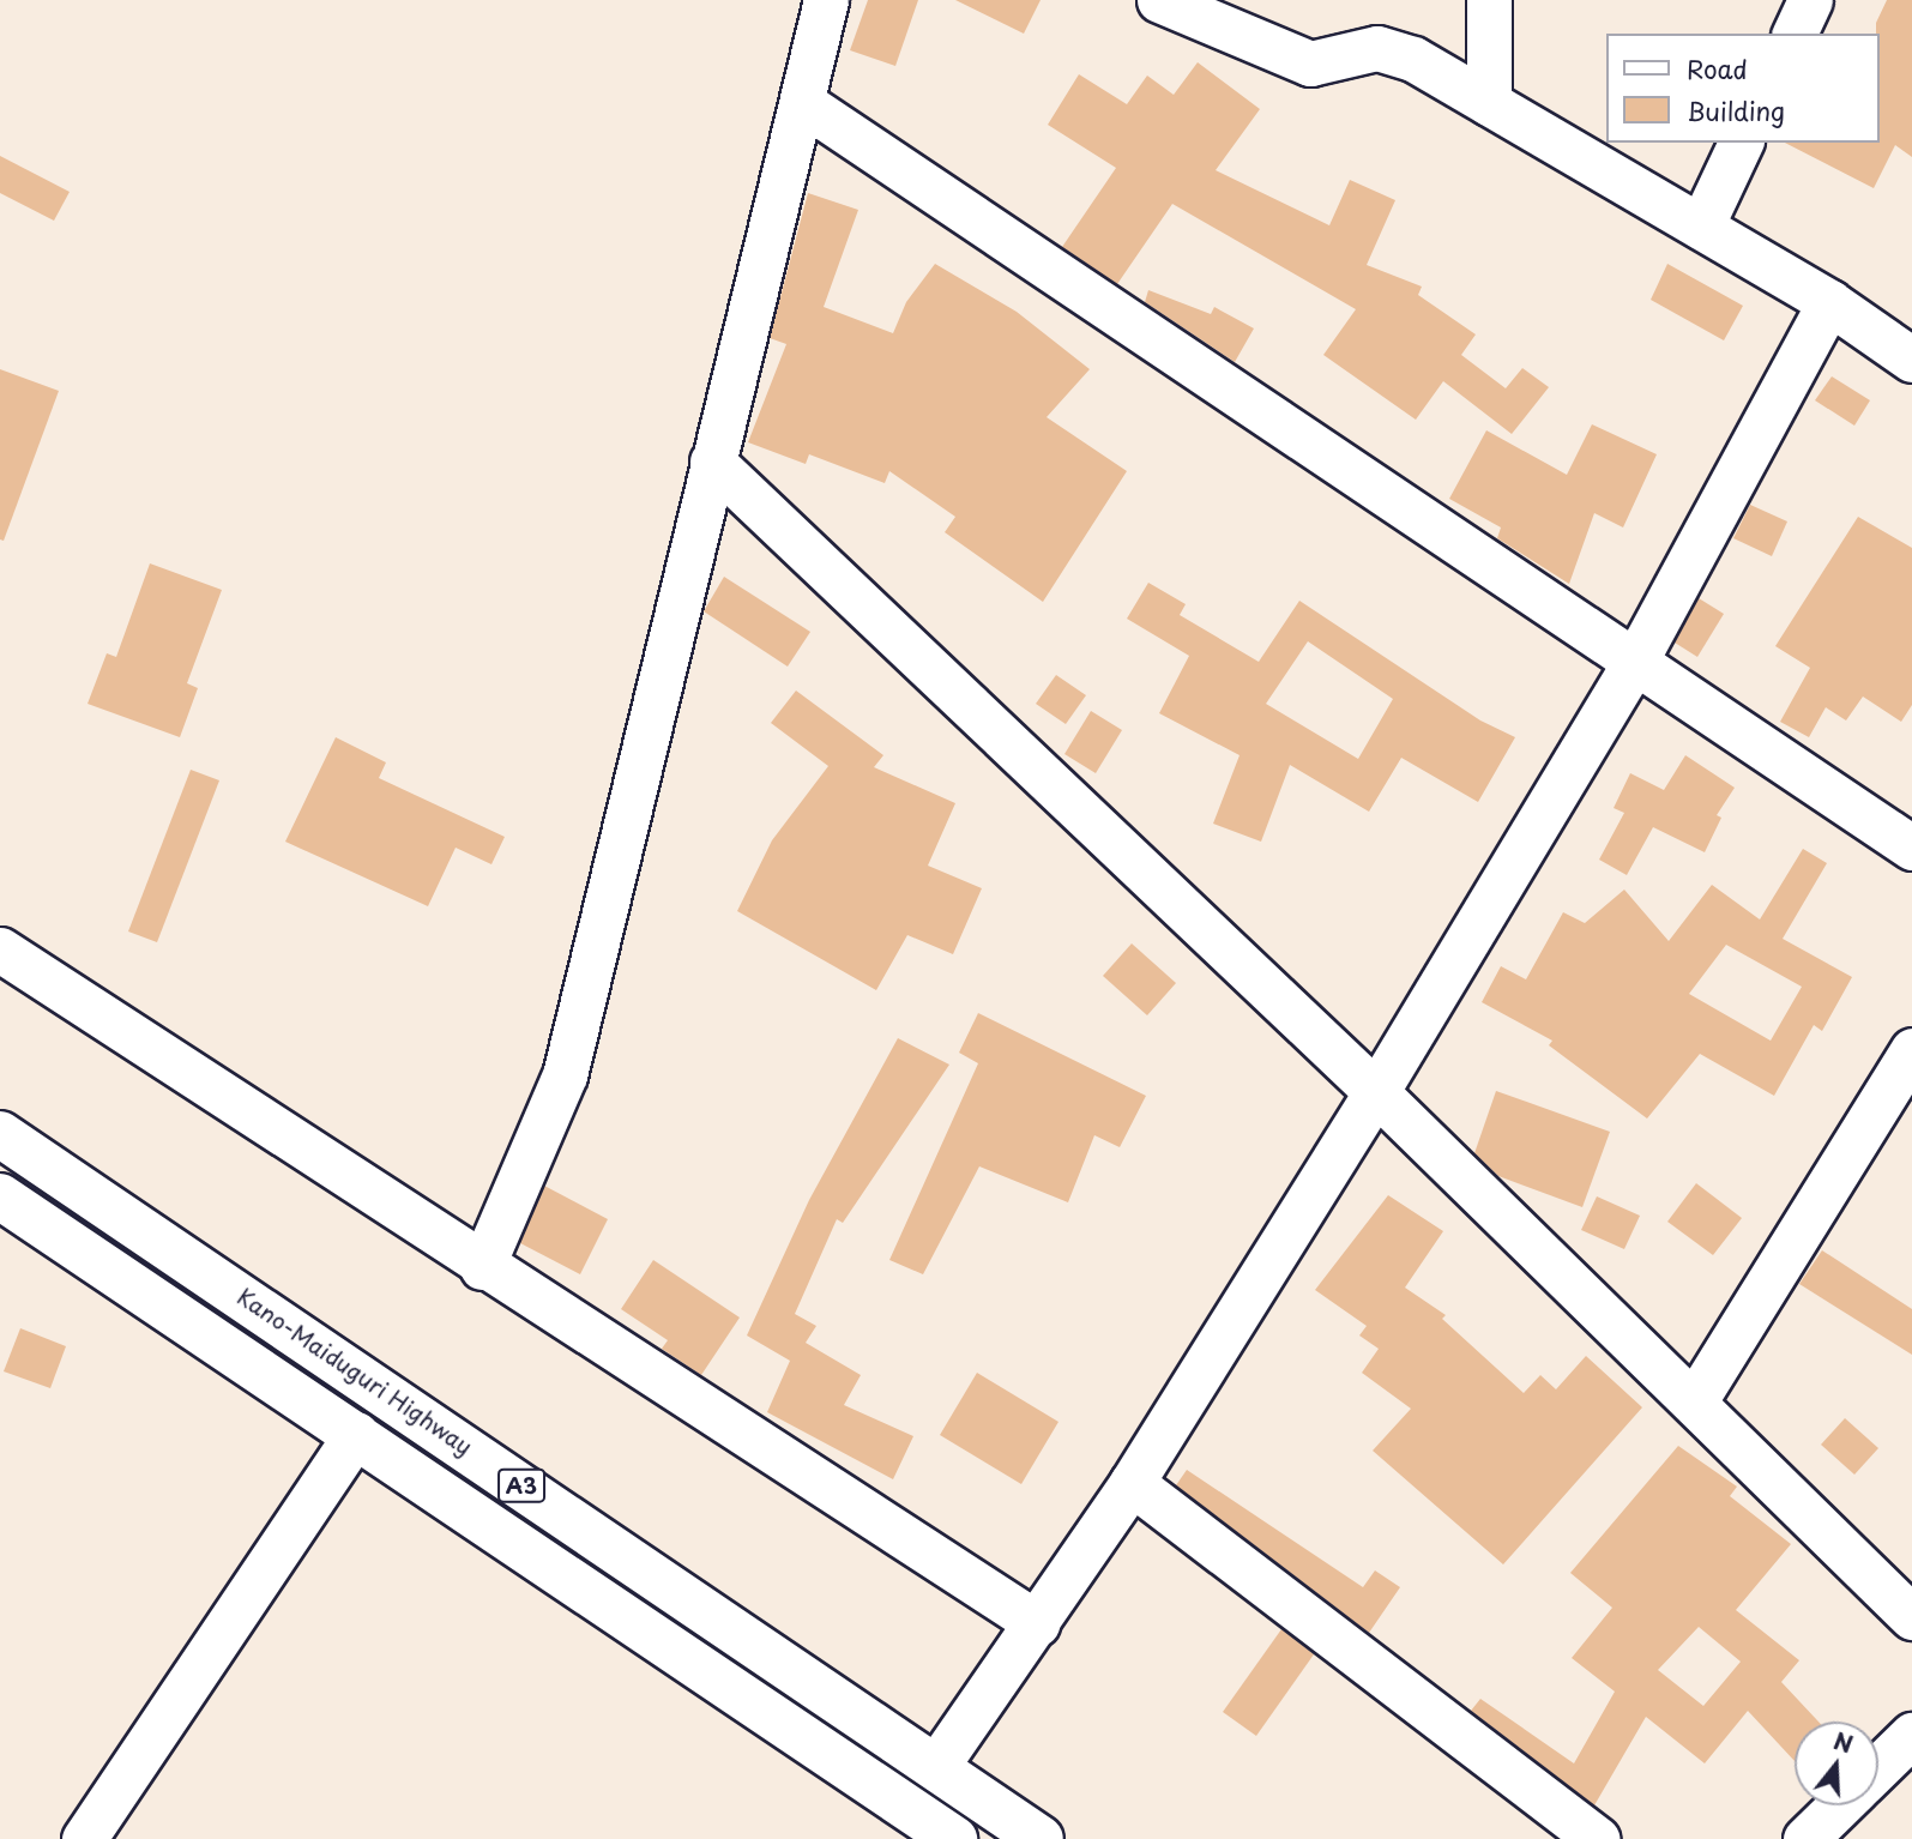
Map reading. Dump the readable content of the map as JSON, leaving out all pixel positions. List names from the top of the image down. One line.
{"streets":{"highway":["Kano-Maiduguri Highway","A3"]},"legend":["Road","Building"],"north":"top"}
